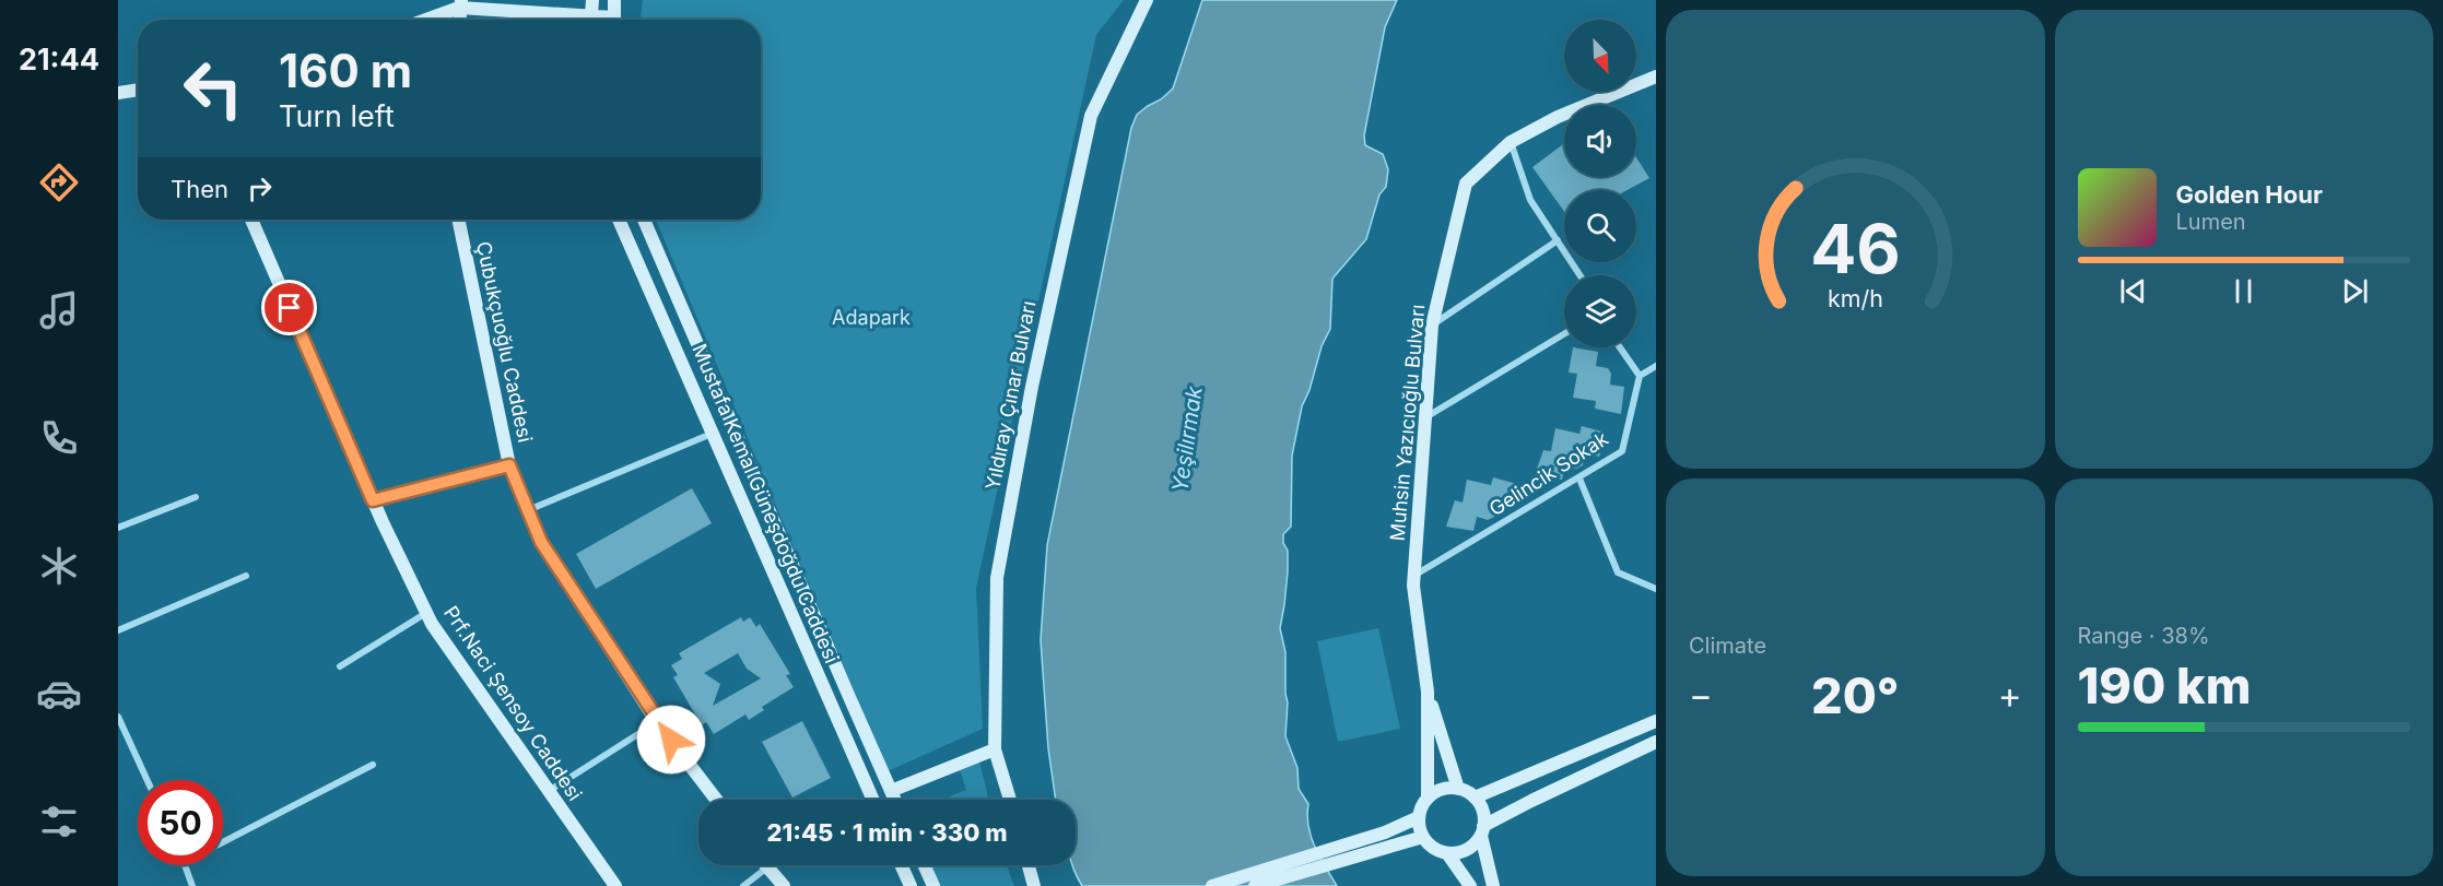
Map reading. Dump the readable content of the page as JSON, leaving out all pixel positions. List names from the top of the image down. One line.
{"streets":{"main road":["Çubukçuoğlu Caddesi","Yıldıray Çınar Bulvarı","Muhsin Yazıcıoğlu Bulvarı","Mustafa Kemal Güneşdoğdu Caddesi","Prf.Naci Şensoy Caddesi"],"street":["Gelincik Sokak"]},"crossings":[["Muhsin Yazıcıoğlu Bulvarı","Gelincik Sokak"]],"water":["Yeşilırmak"],"parks":["Adapark"],"north":"bottom right","page":{"tabs":"21:44","turn":["160 m","Turn left"],"then":"Then","song":["Golden Hour","Lumen"],"tile":["Climate",["Range · 38%","190 km"]],"heat":["−","20°","+"],"limit":"50","trip":"21:45 · 1 min · 330 m","gauge":["46","km/h"]}}
